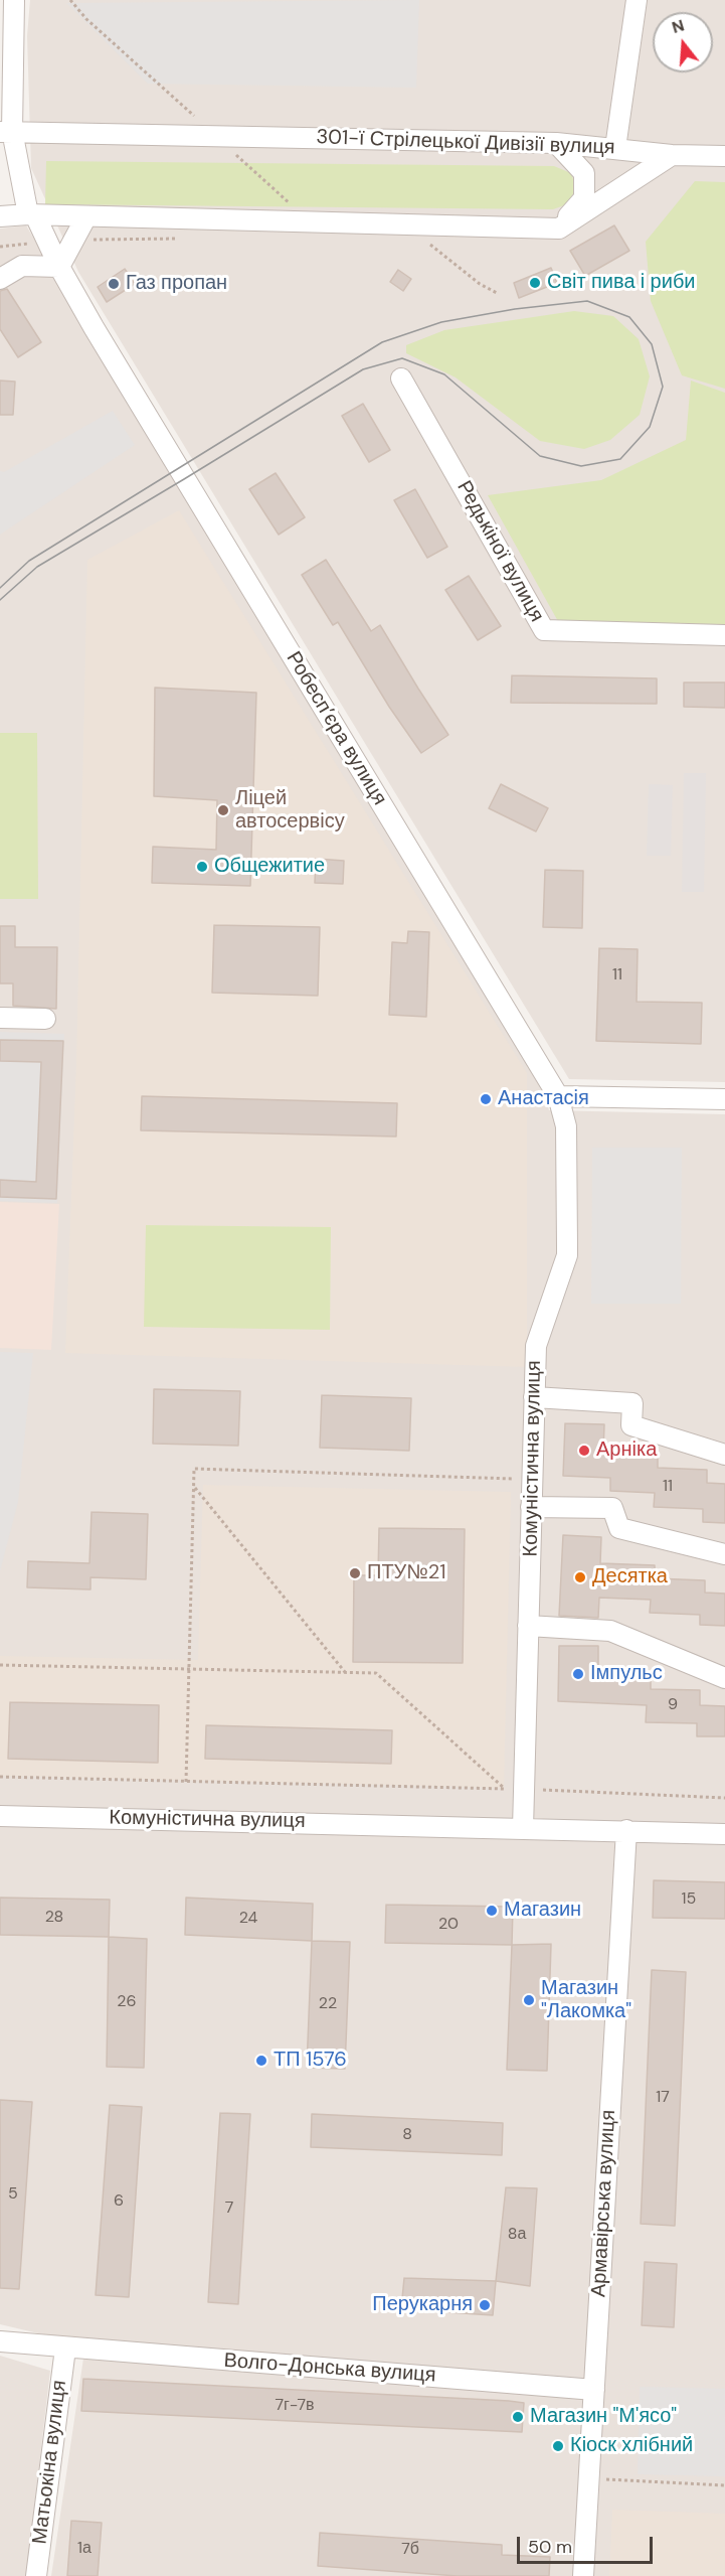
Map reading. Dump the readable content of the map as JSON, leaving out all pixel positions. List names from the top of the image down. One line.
{"streets":{"street":["301-ї Стрілецької Дивізії вулиця","Редькіної вулиця","Робесп’єра вулиця","Комуністична вулиця","Армавірська вулиця","Волго-Донська вулиця","Матьокіна вулиця"]},"crossings":[["301-ї Стрілецької Дивізії вулиця","Робесп’єра вулиця"],["Робесп’єра вулиця","Комуністична вулиця"],["Комуністична вулиця","Армавірська вулиця"],["Армавірська вулиця","Волго-Донська вулиця"],["Волго-Донська вулиця","Матьокіна вулиця"]],"places":["Світ пива і риби","Газ пропан","Ліцей автосервісу","Общежитие","Анастасія","Арніка","ПТУ№21","Десятка","Імпульс","Магазин","Магазин \"Лакомка\"","ТП 1576","Перукарня","Магазин \"М'ясо\"","Кіоск хлібний"],"house_numbers":["11","11","9","15","28","24","20","26","22","17","8","5","6","7","8а","7г-7в","1а","7б"],"scale_bar":"50 m","north":"top"}
